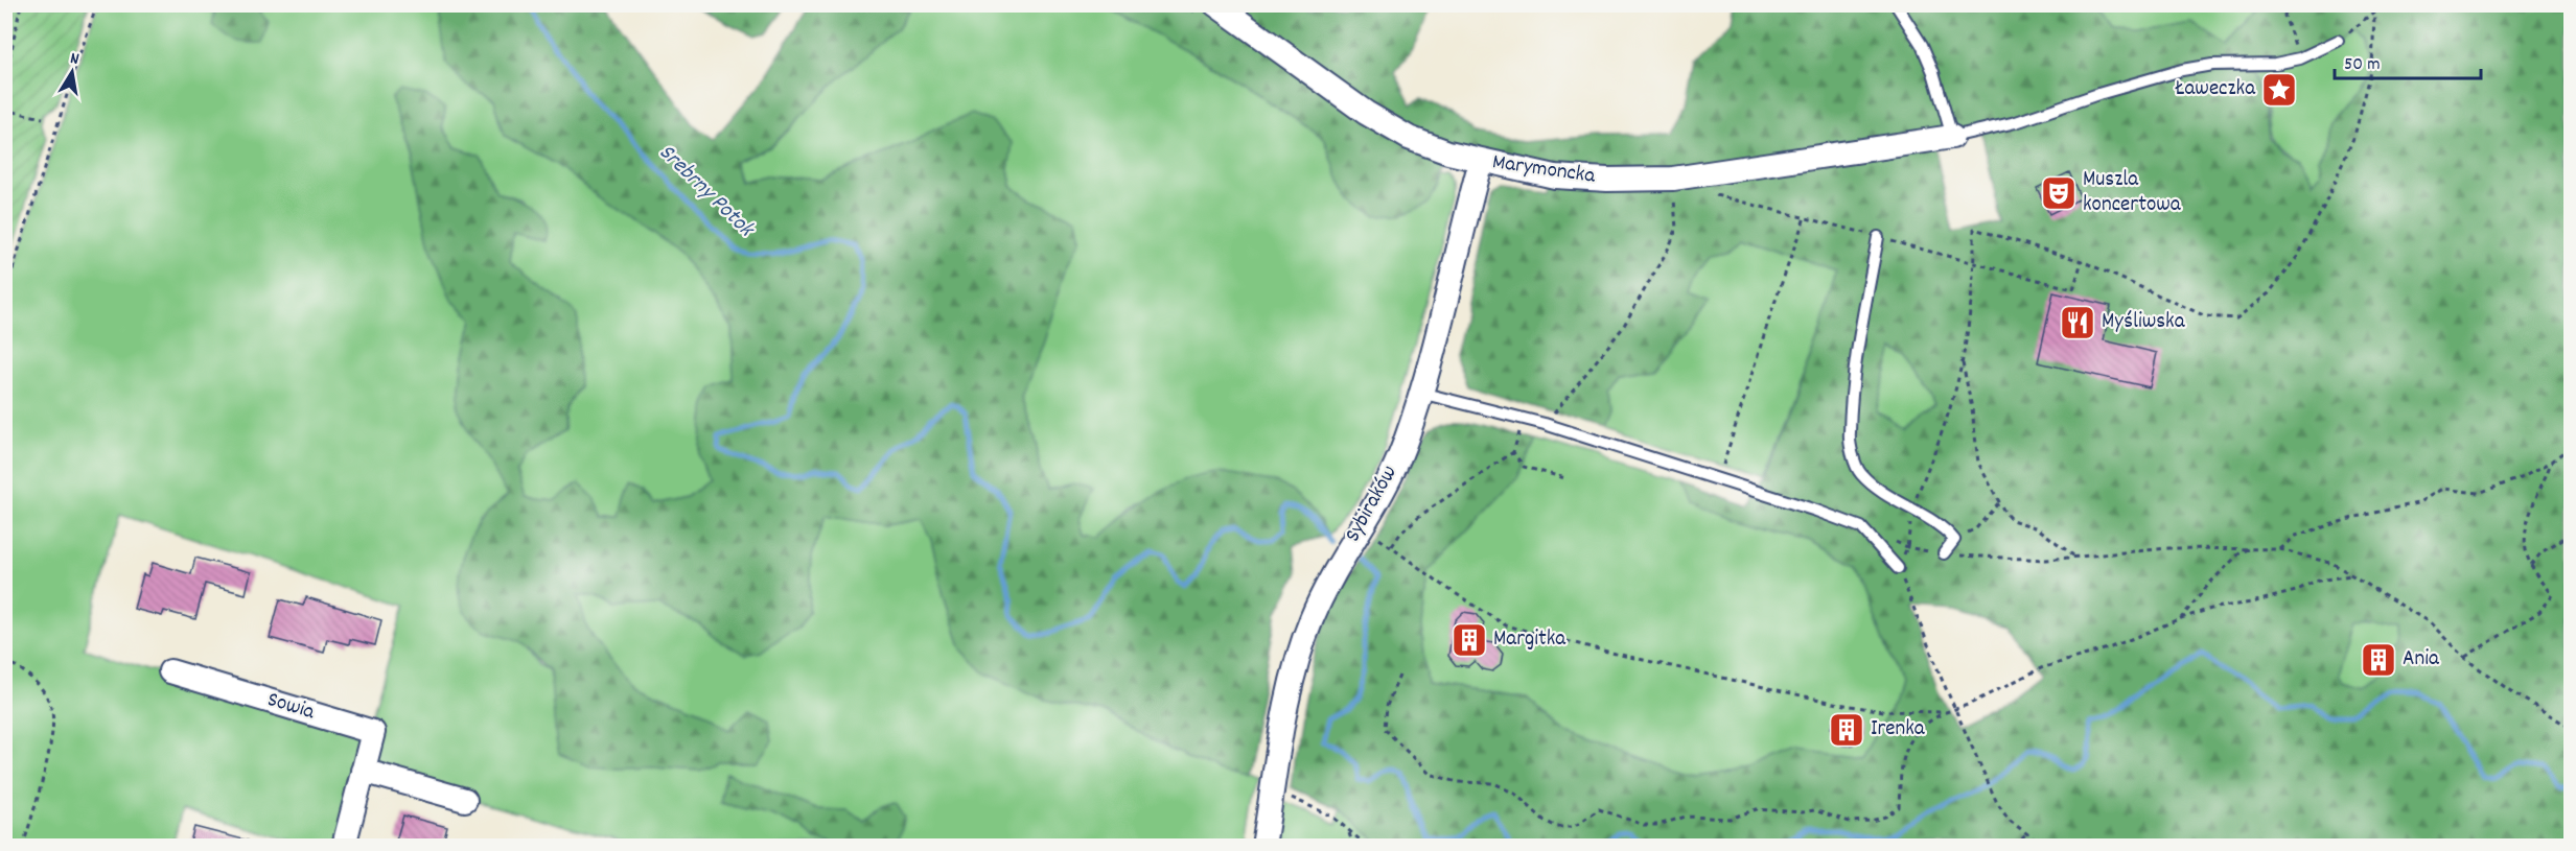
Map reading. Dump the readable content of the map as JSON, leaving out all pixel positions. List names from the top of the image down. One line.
{"streets":{"street":["Marymoncka","Sybiraków","Sowia"]},"crossings":[["Marymoncka","Sybiraków"]],"water":["Srebrny Potok"],"places":{"place":["Ławeczka"],"theatre":["Muszla koncertowa"],"restaurant":["Myśliwska"],"building":["Margitka","Ania","Irenka"]},"scale_bar":"50 m","north":"top"}
